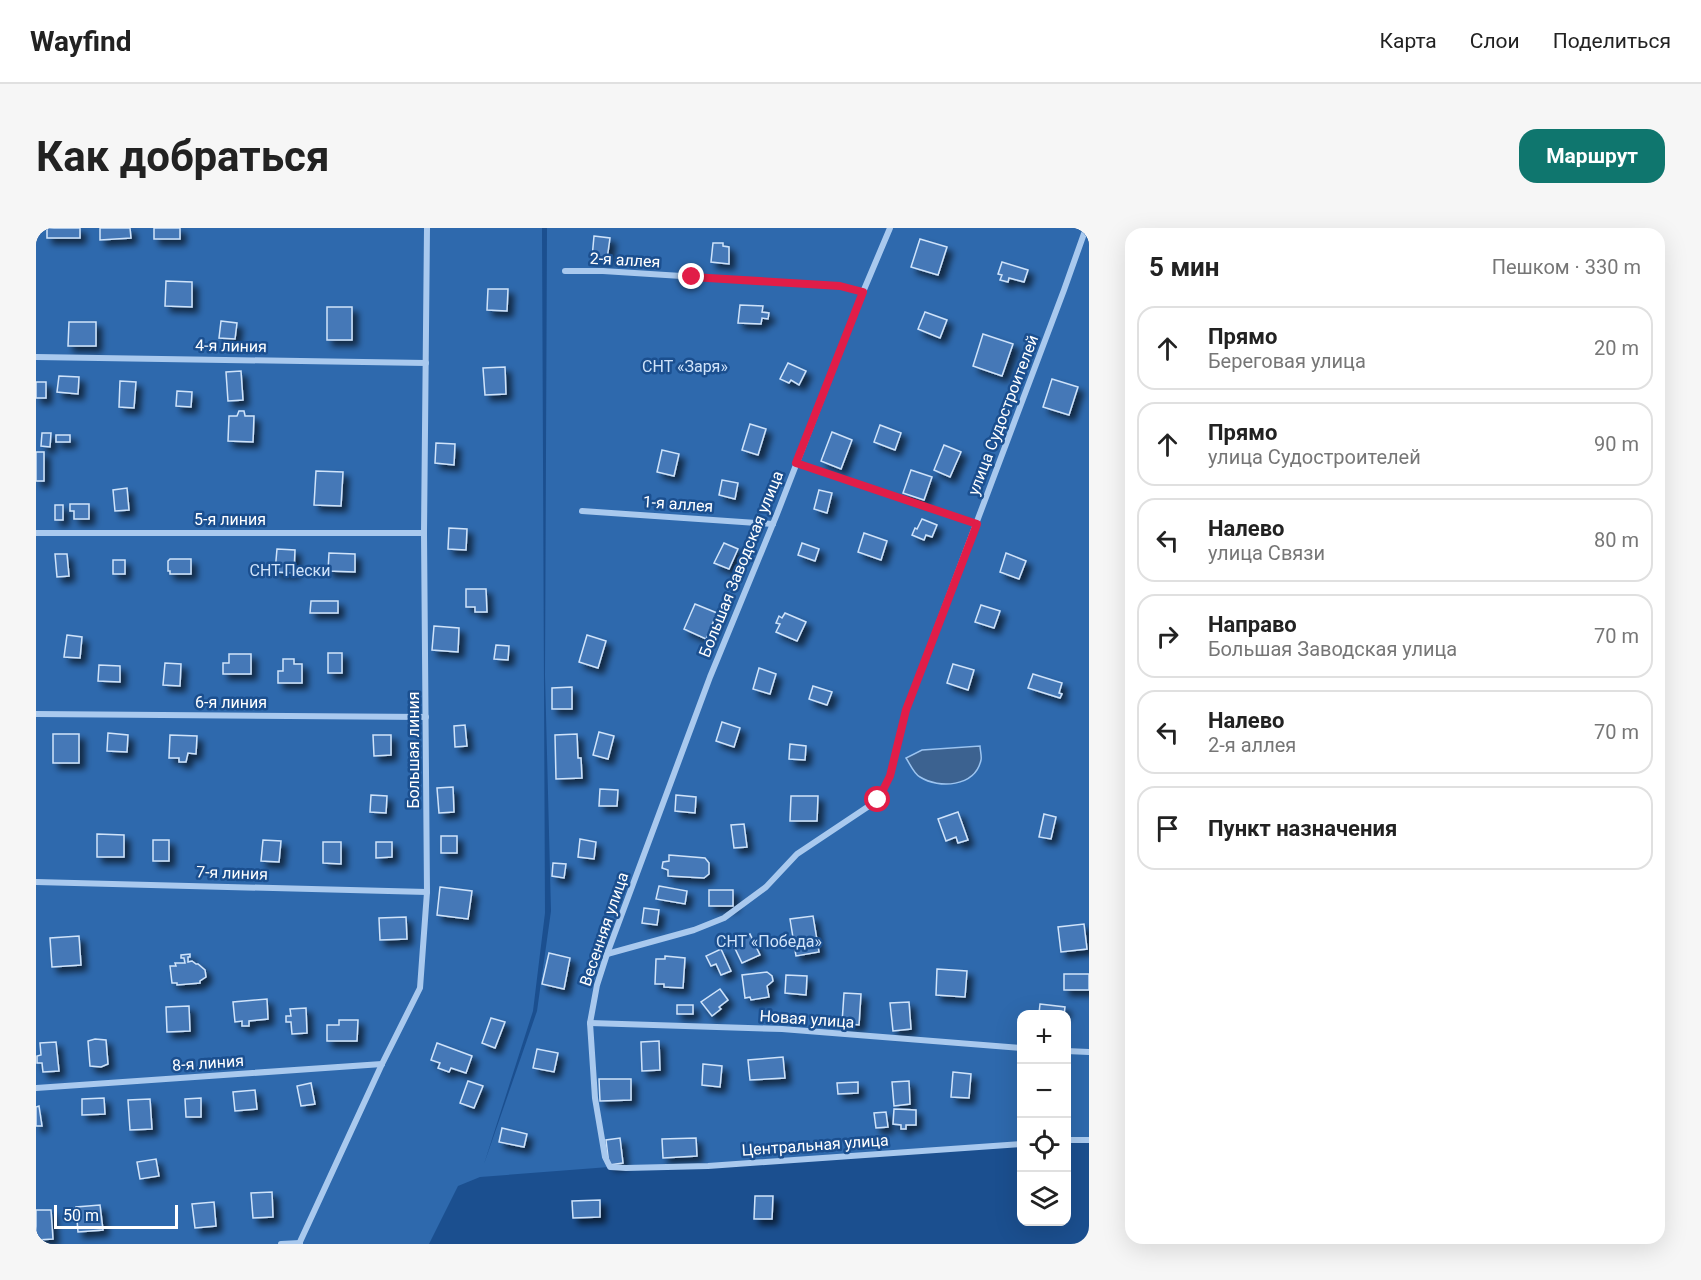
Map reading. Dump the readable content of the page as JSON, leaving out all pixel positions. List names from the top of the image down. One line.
{"streets":{"street":["2-я аллея","4-я линия","улица Судостроителей","1-я аллея","5-я линия","Большая Заводская улица","6-я линия","Большая линия","7-я линия","Весенняя улица","Новая улица","8-я линия","Центральная улица"]},"crossings":[["2-я аллея","Большая Заводская улица"],["4-я линия","Большая линия"],["улица Судостроителей","Весенняя улица"],["1-я аллея","Большая Заводская улица"],["5-я линия","Большая линия"],["Большая Заводская улица","Весенняя улица"],["6-я линия","Большая линия"],["Большая линия","7-я линия"],["Большая линия","8-я линия"],["Весенняя улица","Новая улица"],["Весенняя улица","Центральная улица"]],"parks":["СНТ «Заря»","СНТ Пески","СНТ «Победа»"],"scale_bar":"50 m","page":{"header":"Wayfind","nav":["Карта","Слои","Поделиться"],"buttons":"Маршрут","title":"Как добраться","heading":["5 мин","Пешком · 330 m"],"list":[["Прямо","Береговая улица","20 m"],["Прямо","улица Судостроителей","90 m"],["Налево","улица Связи","80 m"],["Направо","Большая Заводская улица","70 m"],["Налево","2-я аллея","70 m"],"Пункт назначения"],"map_buttons":["+","−"],"scale":"50 m"}}
